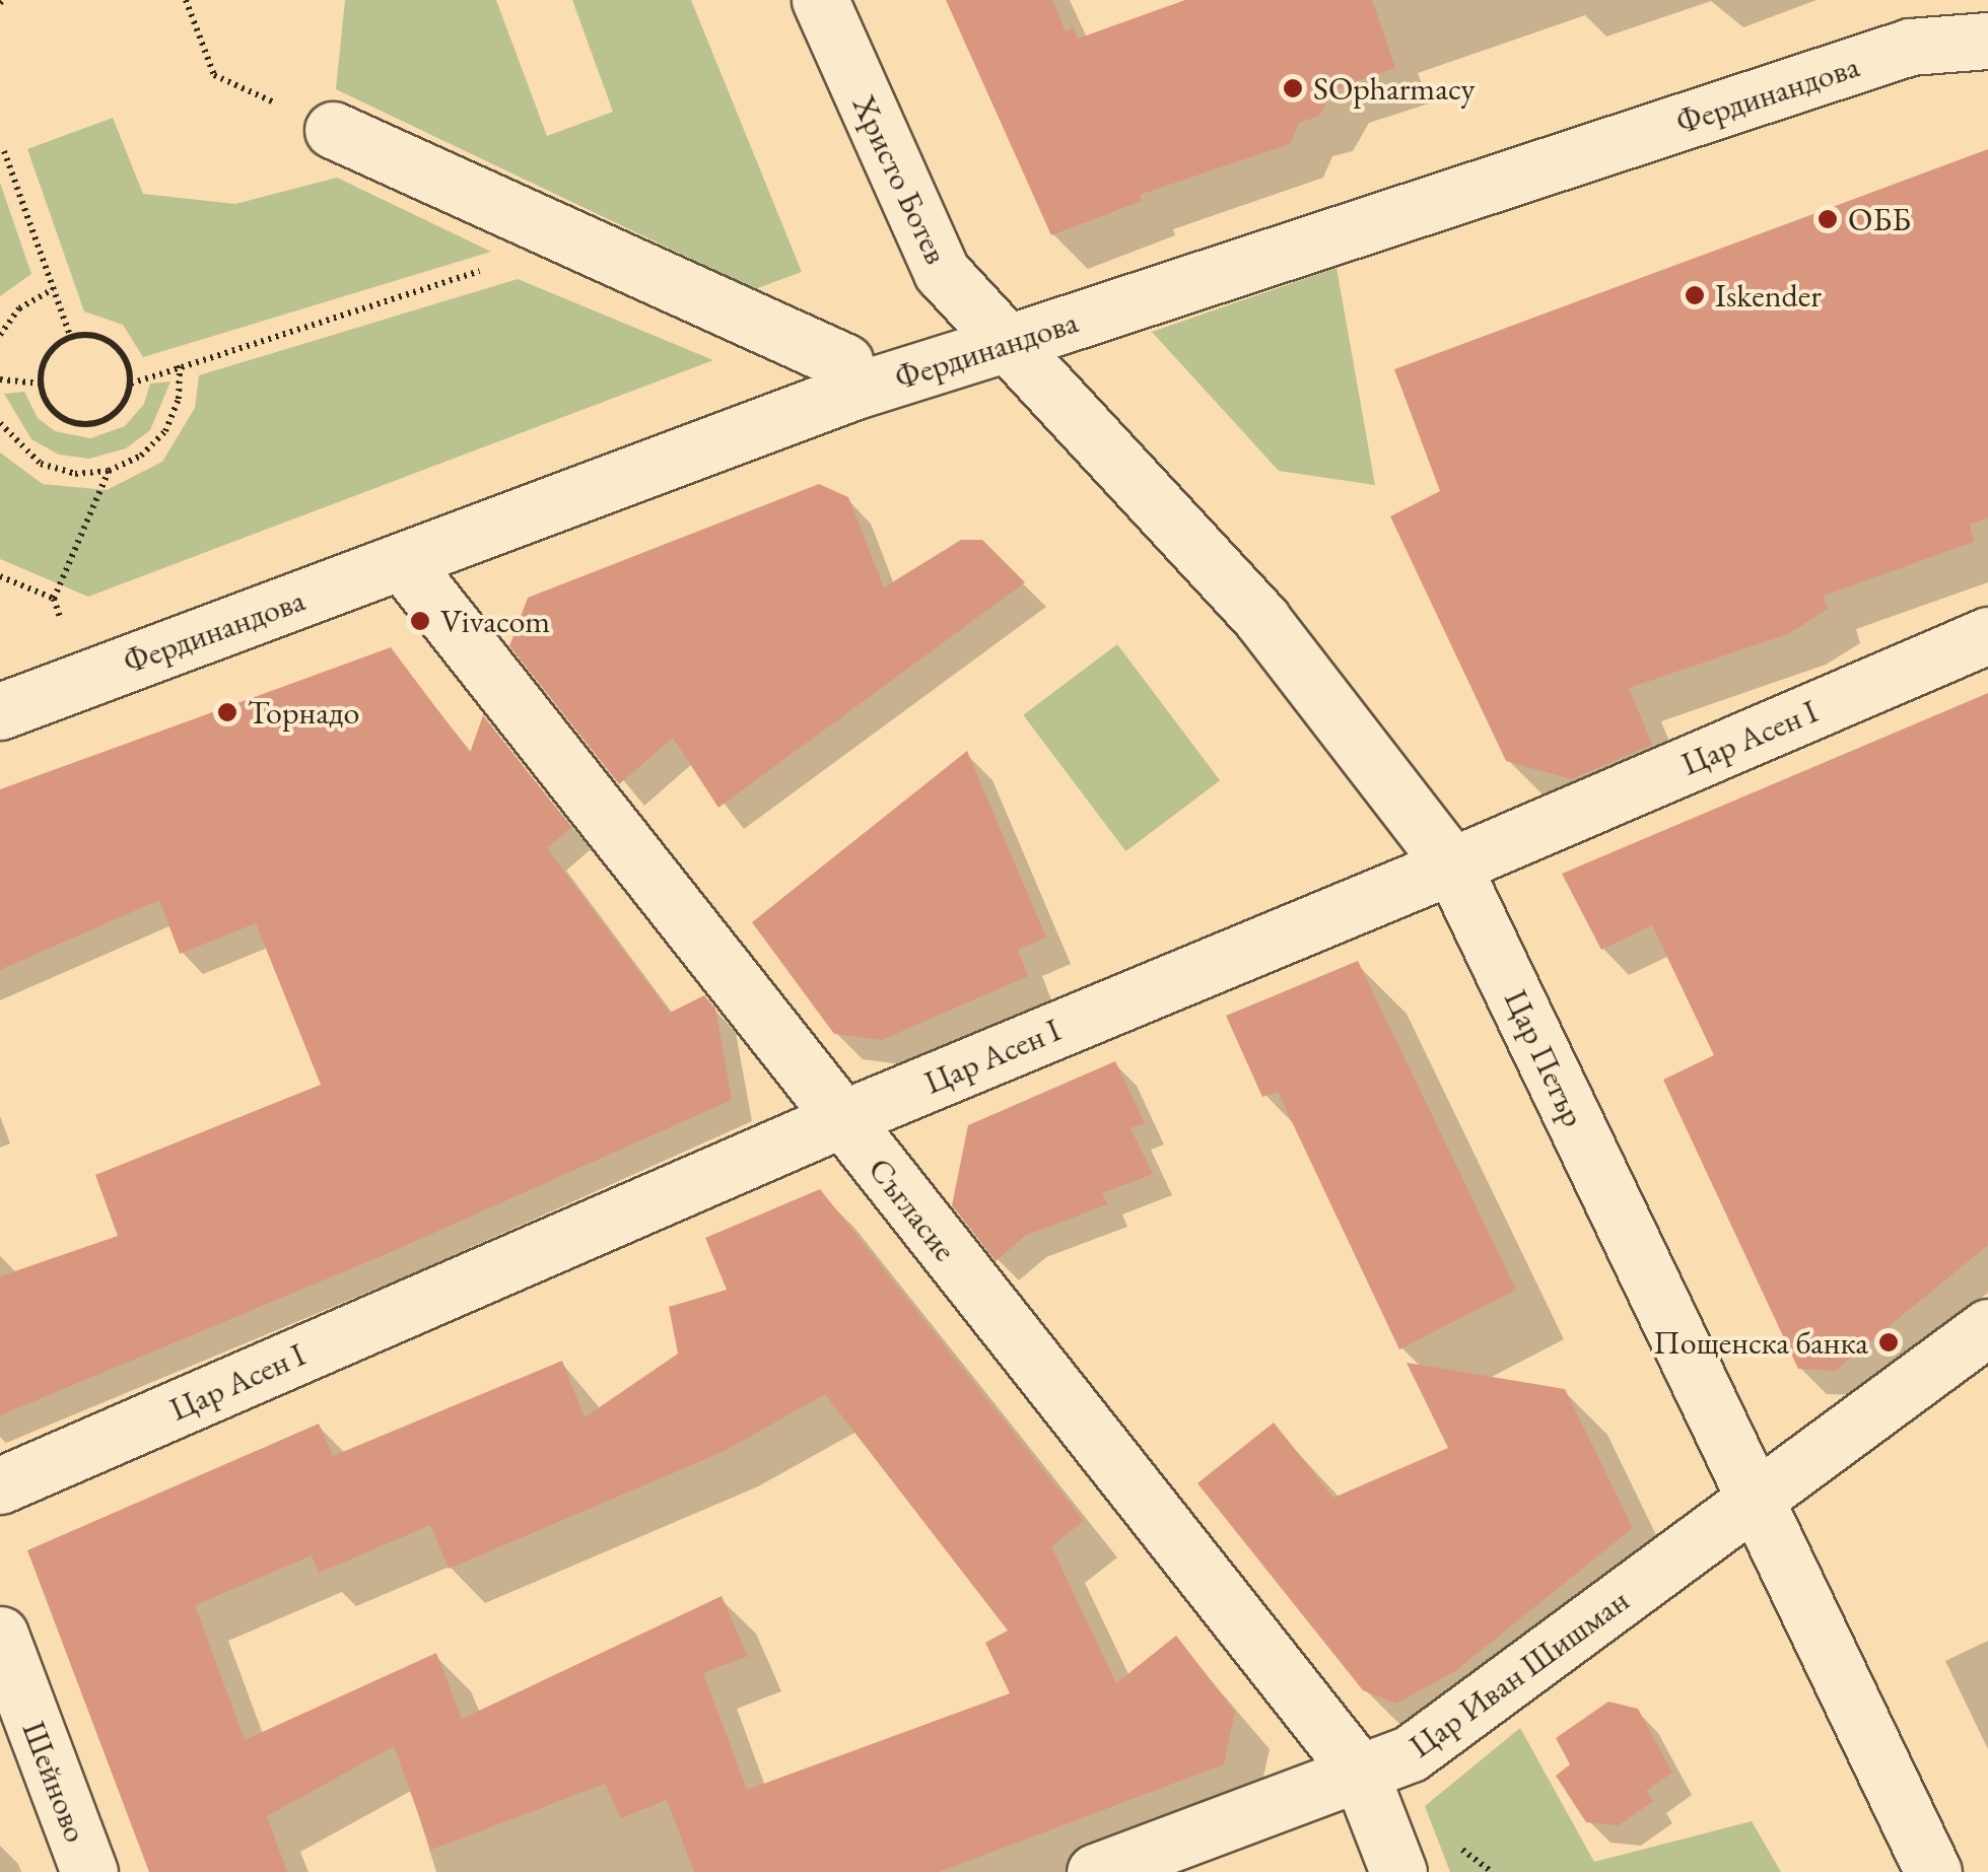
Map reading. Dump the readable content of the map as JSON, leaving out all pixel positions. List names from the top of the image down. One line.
{"streets":{"street":["Фердинандова","Христо Ботев","Цар Асен I","Цар Петър","Съгласие","Цар Иван Шишман","Шейново"]},"crossings":[["Фердинандова","Христо Ботев"],["Фердинандова","Цар Петър"],["Фердинандова","Съгласие"],["Христо Ботев","Цар Петър"],["Цар Асен I","Цар Петър"],["Цар Асен I","Съгласие"],["Цар Петър","Цар Иван Шишман"],["Съгласие","Цар Иван Шишман"]],"places":["SOpharmacy","ОББ","Iskender","Vivacom","Торнадо","Пощенска банка"]}
